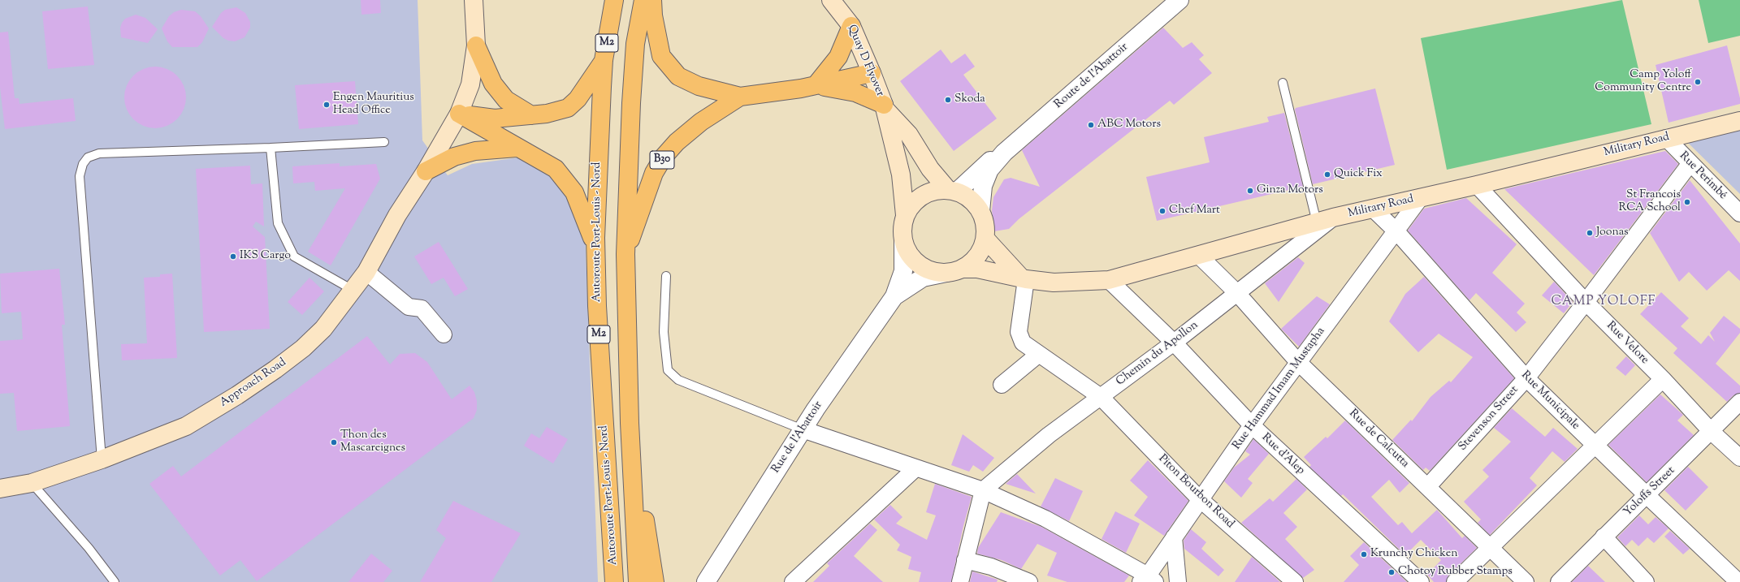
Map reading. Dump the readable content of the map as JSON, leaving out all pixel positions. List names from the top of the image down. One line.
{"streets":{"highway":["M2","B30","Autoroute Port-Louis - Nord"],"main road":["Quay D Flyover","Military Road","Approach Road"],"street":["Route de l'Abattoir","Rue Perimbé","Rue Velore","Chemin du Apollon","Rue Hammad Imam Mustapha","Rue Municipale","Stevenson Street","Rue de l'Abattoir","Rue de Calcutta","Rue d'Alep","Piton Bourbon Road","Yoloffs Street"]},"crossings":[["Quay D Flyover","Route de l'Abattoir"],["Quay D Flyover","Military Road"],["Quay D Flyover","Rue de l'Abattoir"],["Route de l'Abattoir","Military Road"],["Route de l'Abattoir","Rue de l'Abattoir"],["Military Road","Rue Perimbé"],["Military Road","Rue Velore"],["Military Road","Chemin du Apollon"],["Military Road","Rue Hammad Imam Mustapha"],["Military Road","Rue Municipale"],["Military Road","Rue de l'Abattoir"],["Military Road","Rue de Calcutta"],["Military Road","Rue d'Alep"],["Military Road","Piton Bourbon Road"],["B30","Autoroute Port-Louis - Nord"],["Rue Perimbé","Stevenson Street"],["Rue Velore","Stevenson Street"],["Rue Velore","Yoloffs Street"],["Chemin du Apollon","Rue de Calcutta"],["Chemin du Apollon","Rue d'Alep"],["Chemin du Apollon","Piton Bourbon Road"],["Rue Hammad Imam Mustapha","Rue Municipale"],["Rue Hammad Imam Mustapha","Rue de Calcutta"],["Rue Hammad Imam Mustapha","Rue d'Alep"],["Rue Hammad Imam Mustapha","Piton Bourbon Road"],["Rue Municipale","Stevenson Street"],["Rue Municipale","Yoloffs Street"],["Stevenson Street","Rue de Calcutta"]],"districts":["CAMP YOLOFF"],"places":["Camp Yoloff Community Centre","Skoda","Engen Mauritius Head Office","ABC Motors","Quick Fix","Ginza Motors","St Francois RCA School","Chef Mart","Joonas","IKS Cargo","Thon des Mascareignes","Krunchy Chicken","Chotoy Rubber Stamps"]}
